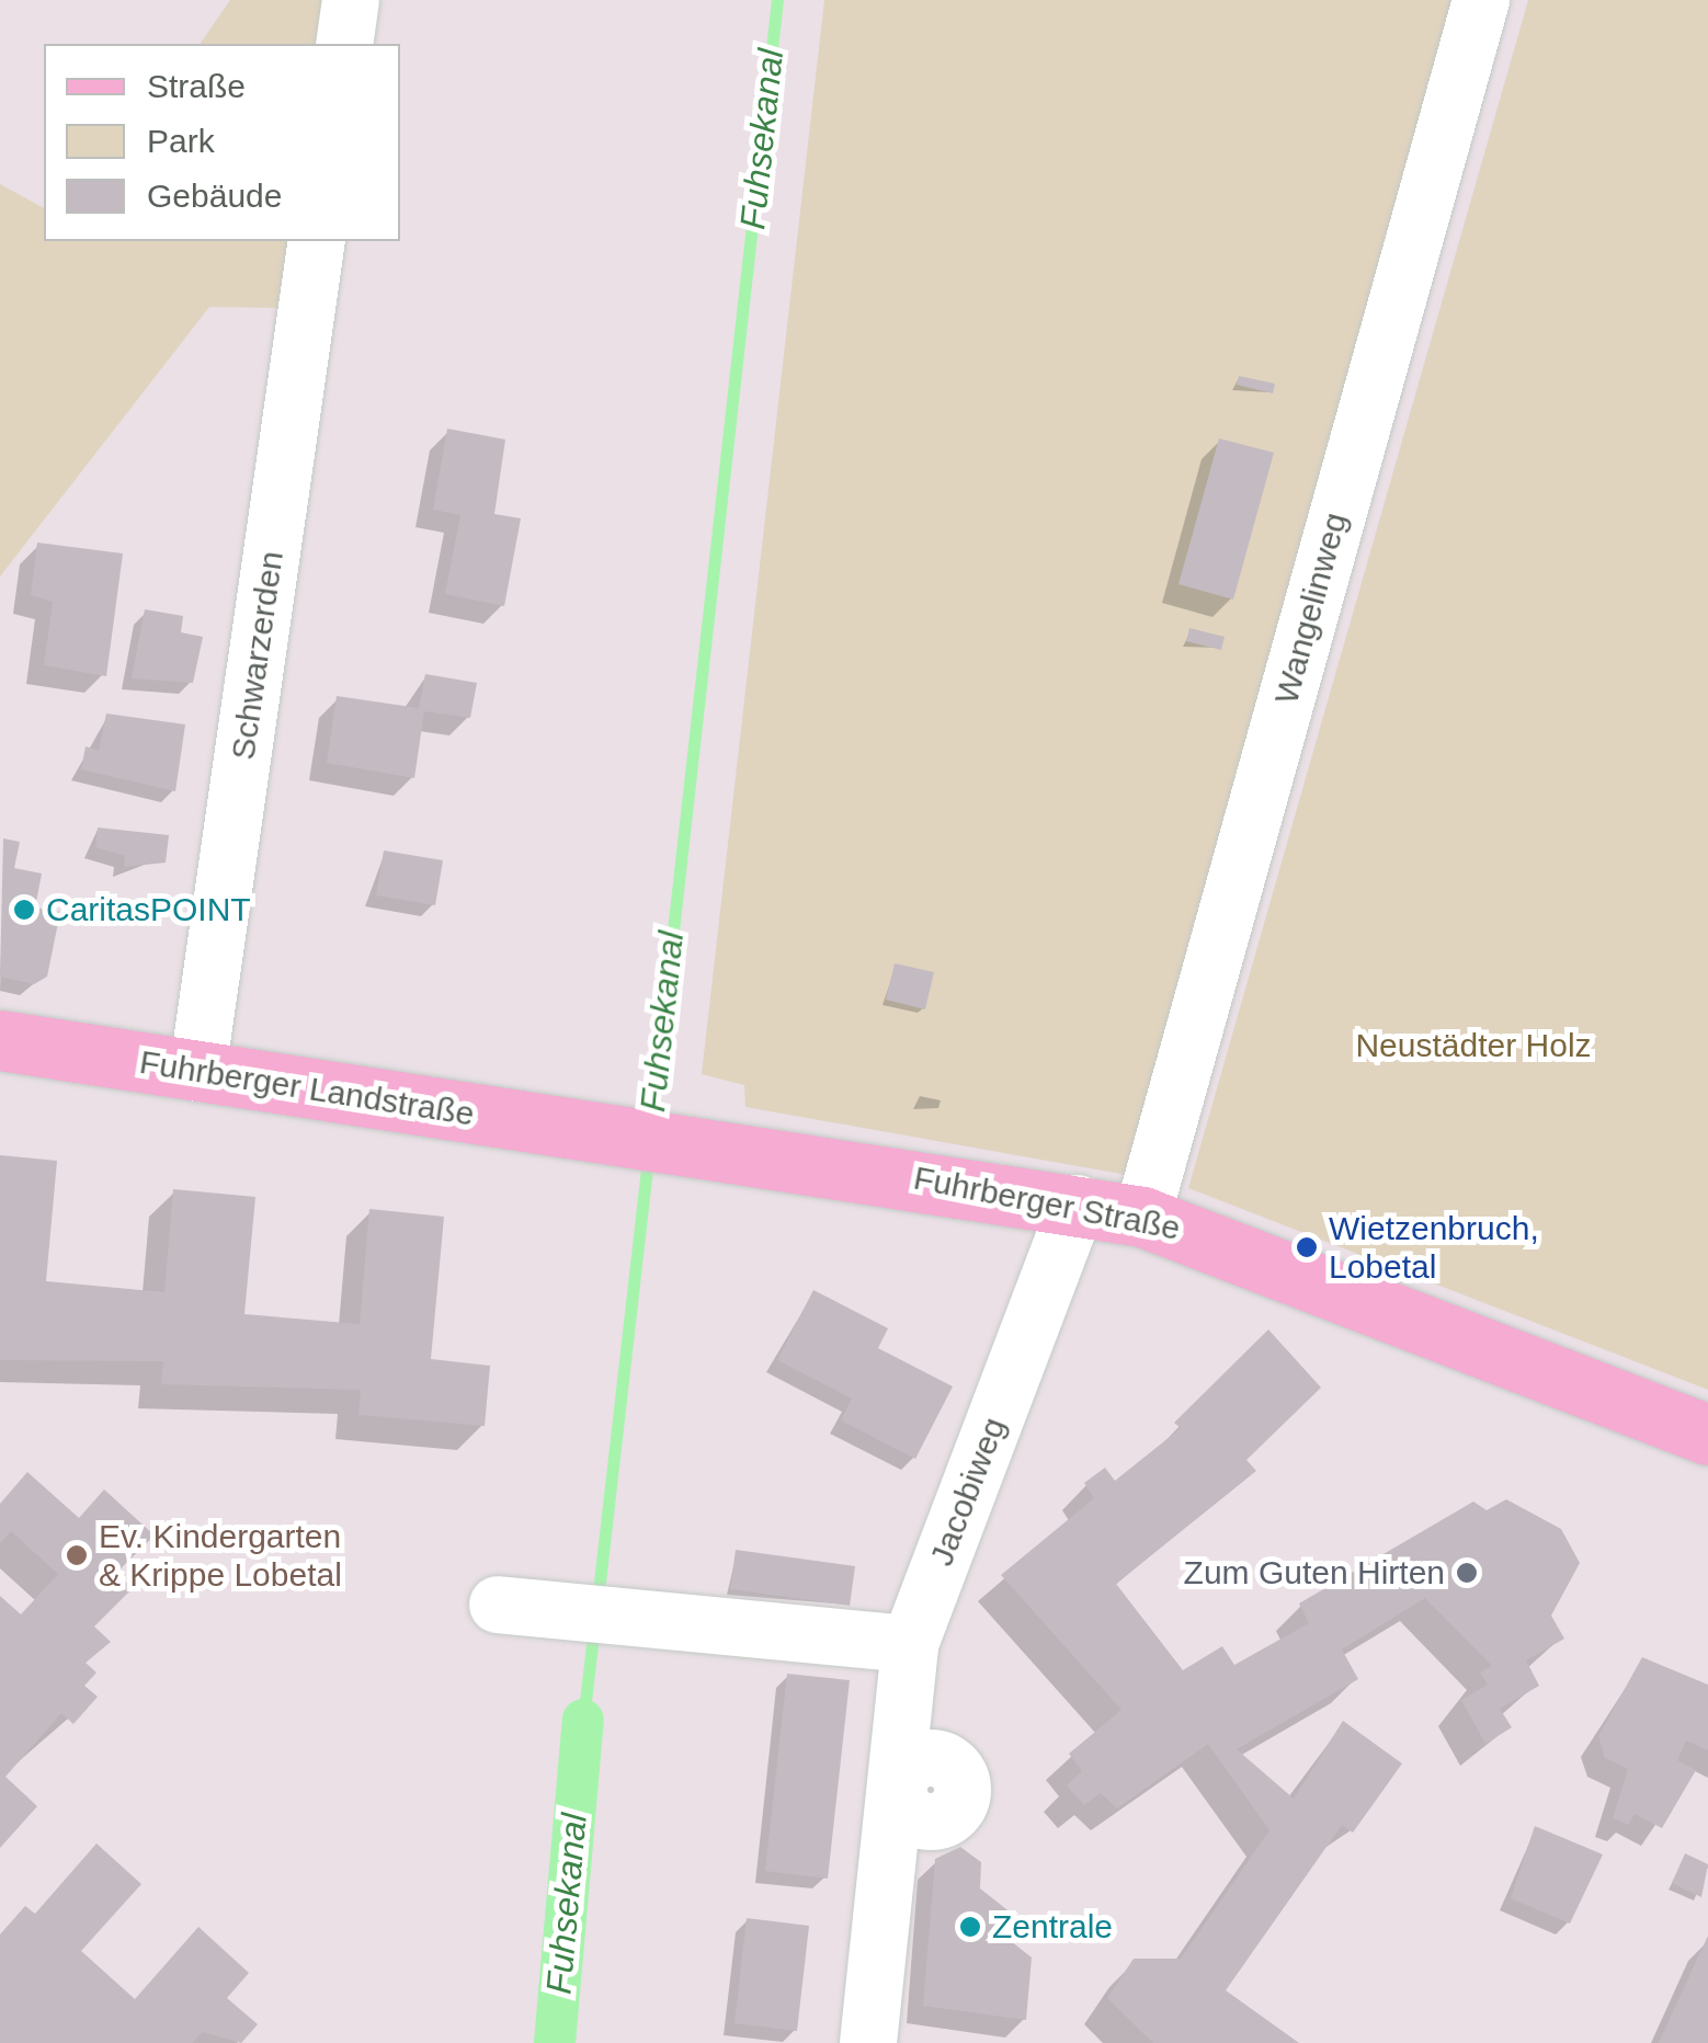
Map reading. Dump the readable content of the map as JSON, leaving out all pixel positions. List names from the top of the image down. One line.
{"streets":{"main road":["Fuhrberger Landstraße","Fuhrberger Straße"],"street":["Wangelinweg","Schwarzerden","Jacobiweg"]},"crossings":[["Wangelinweg","Fuhrberger Straße"],["Schwarzerden","Fuhrberger Landstraße"],["Fuhrberger Landstraße","Fuhrberger Straße"],["Fuhrberger Straße","Jacobiweg"]],"water":["Fuhsekanal"],"parks":["Neustädter Holz"],"places":["CaritasPOINT","Wietzenbruch, Lobetal","Ev. Kindergarten & Krippe Lobetal","Zum Guten Hirten","Zentrale"],"legend":["Straße","Park","Gebäude"]}
